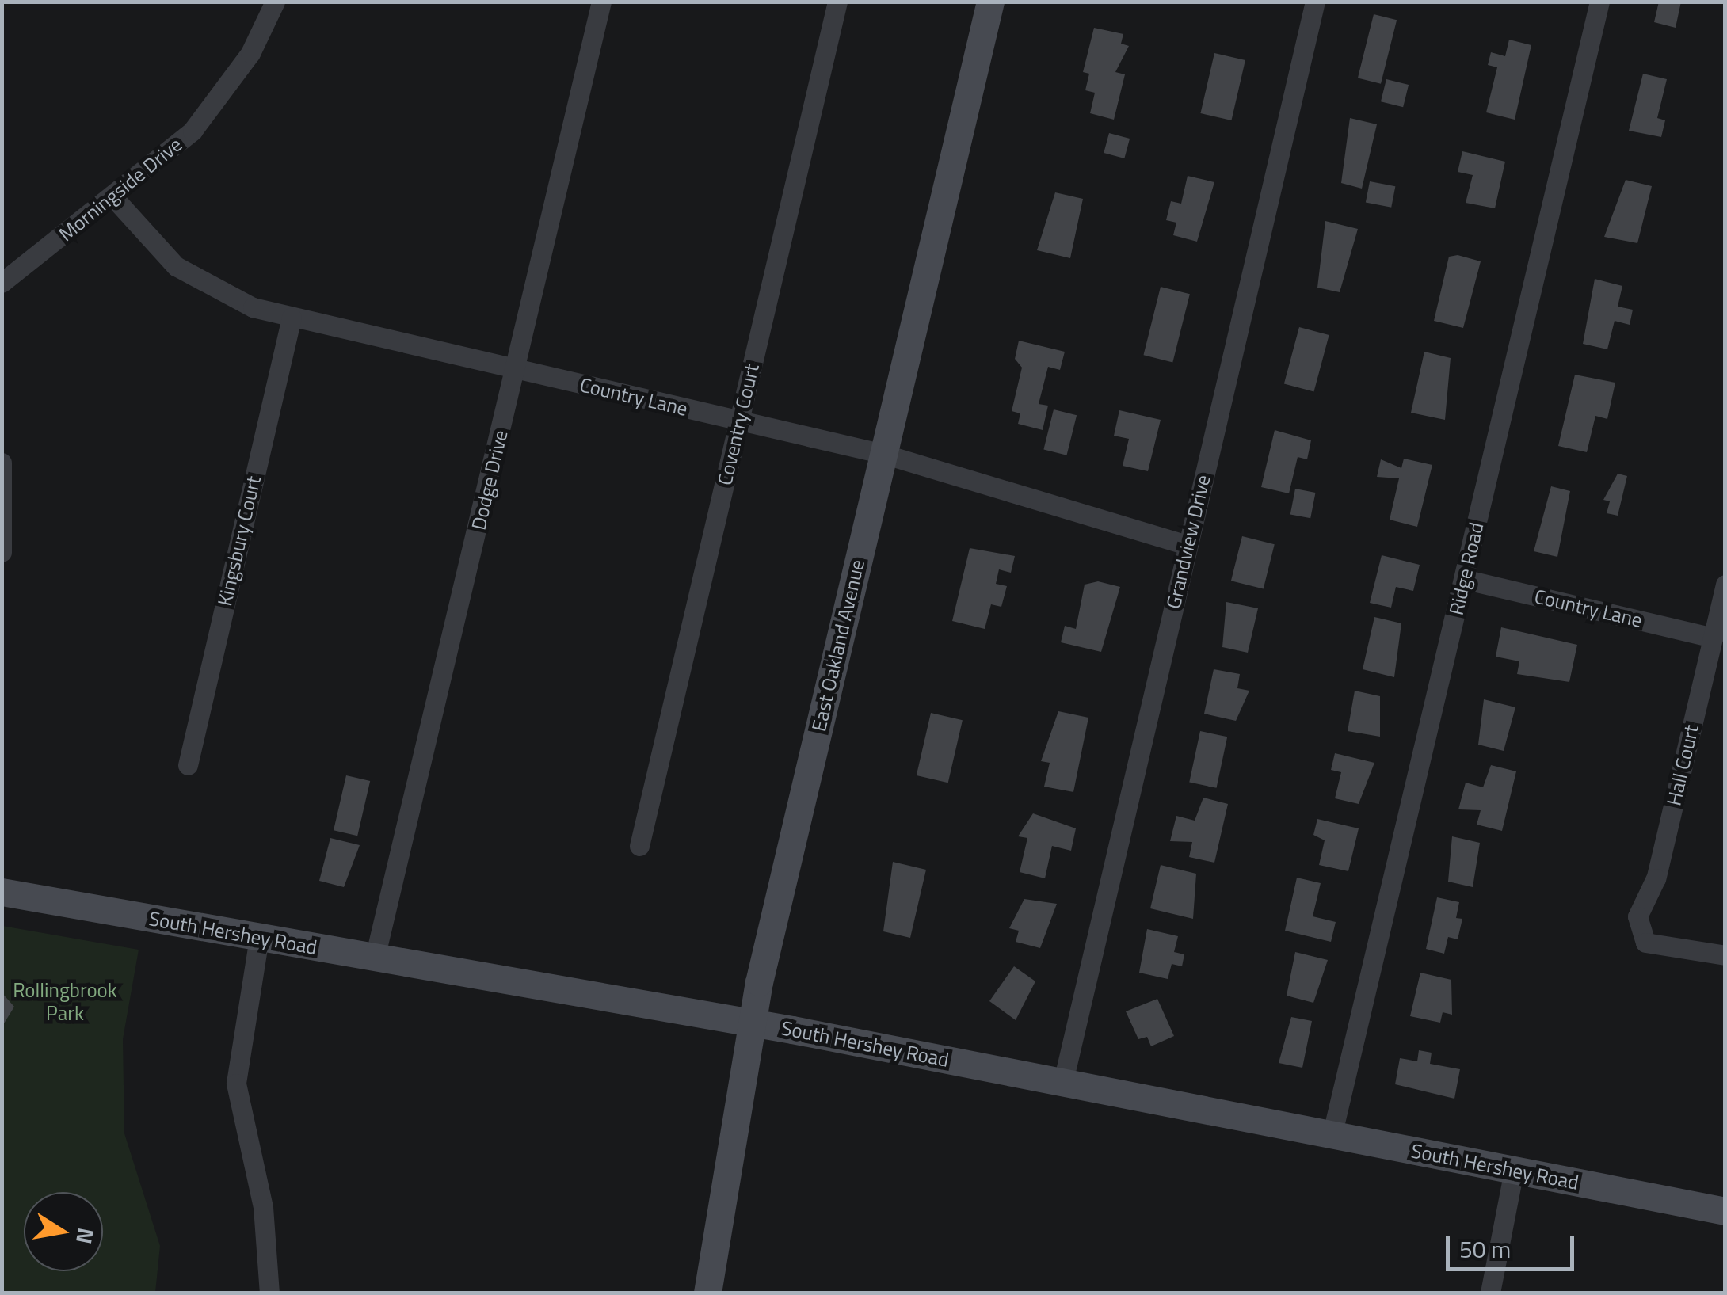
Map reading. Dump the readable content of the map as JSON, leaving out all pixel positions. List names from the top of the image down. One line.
{"streets":{"main road":["East Oakland Avenue","South Hershey Road"],"street":["Morningside Drive","Country Lane","Coventry Court","Dodge Drive","Kingsbury Court","Grandview Drive","Ridge Road","Hall Court"]},"crossings":[["Morningside Drive","Country Lane"],["Country Lane","Coventry Court"],["Country Lane","Dodge Drive"],["Country Lane","Kingsbury Court"],["Country Lane","Grandview Drive"],["Country Lane","Ridge Road"],["Country Lane","East Oakland Avenue"],["Country Lane","Hall Court"],["Dodge Drive","South Hershey Road"],["Grandview Drive","South Hershey Road"],["Ridge Road","South Hershey Road"],["East Oakland Avenue","South Hershey Road"]],"parks":["Rollingbrook Park"],"scale_bar":"50 m","north":"right"}
